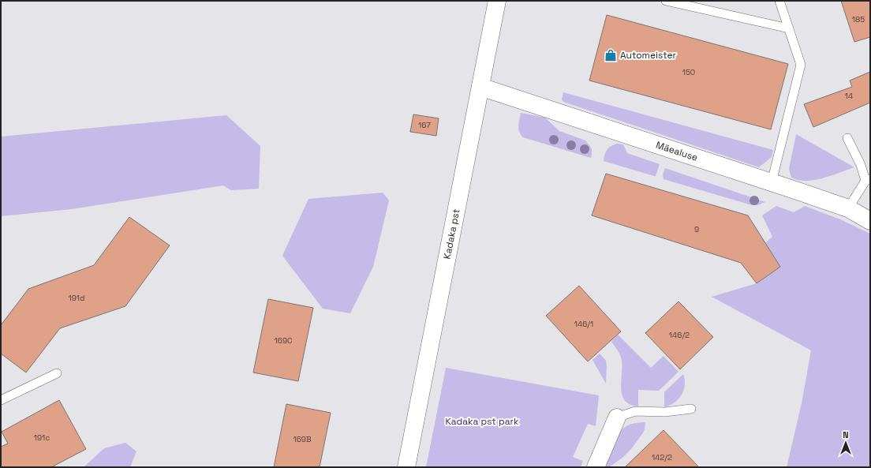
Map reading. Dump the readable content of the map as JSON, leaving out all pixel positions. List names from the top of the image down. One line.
{"streets":{"main road":["Mäealuse","Kadaka pst"]},"crossings":[["Mäealuse","Kadaka pst"]],"parks":["Kadaka pst park"],"places":{"shop":["Automeister"]},"house_numbers":["185","150","14","167","9","191d","146/1","146/2","169C","191c","169B","142/2"],"north":"top"}
